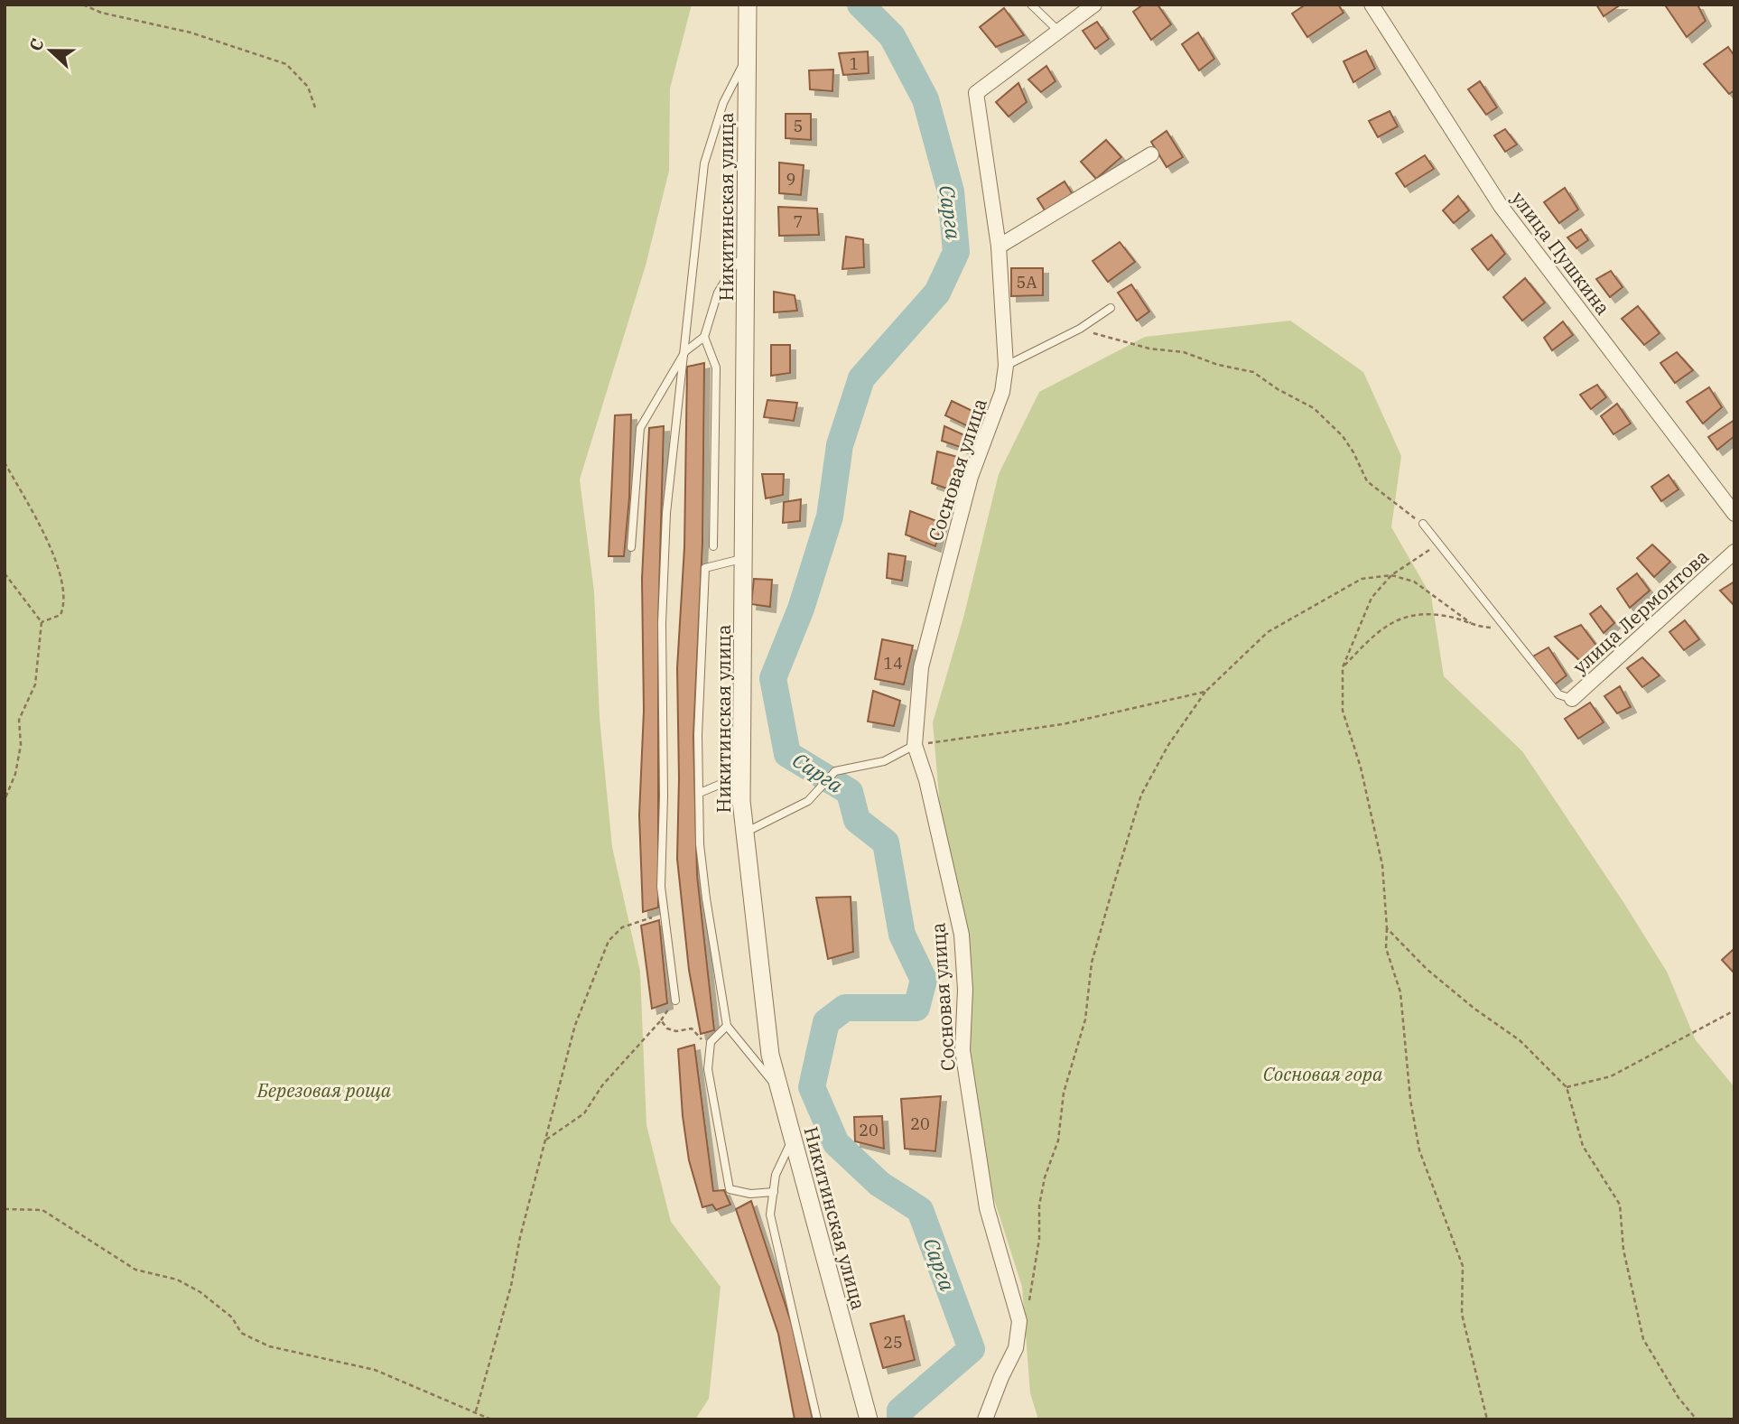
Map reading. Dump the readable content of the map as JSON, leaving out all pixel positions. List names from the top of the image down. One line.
{"streets":{"street":["Никитинская улица","улица Пушкина","Сосновая улица","улица Лермонтова"]},"water":["Сарга"],"parks":["Сосновая гора","Березовая роща"],"house_numbers":["1","5","9","7","5А","14","20","20","25"],"north":"left"}
